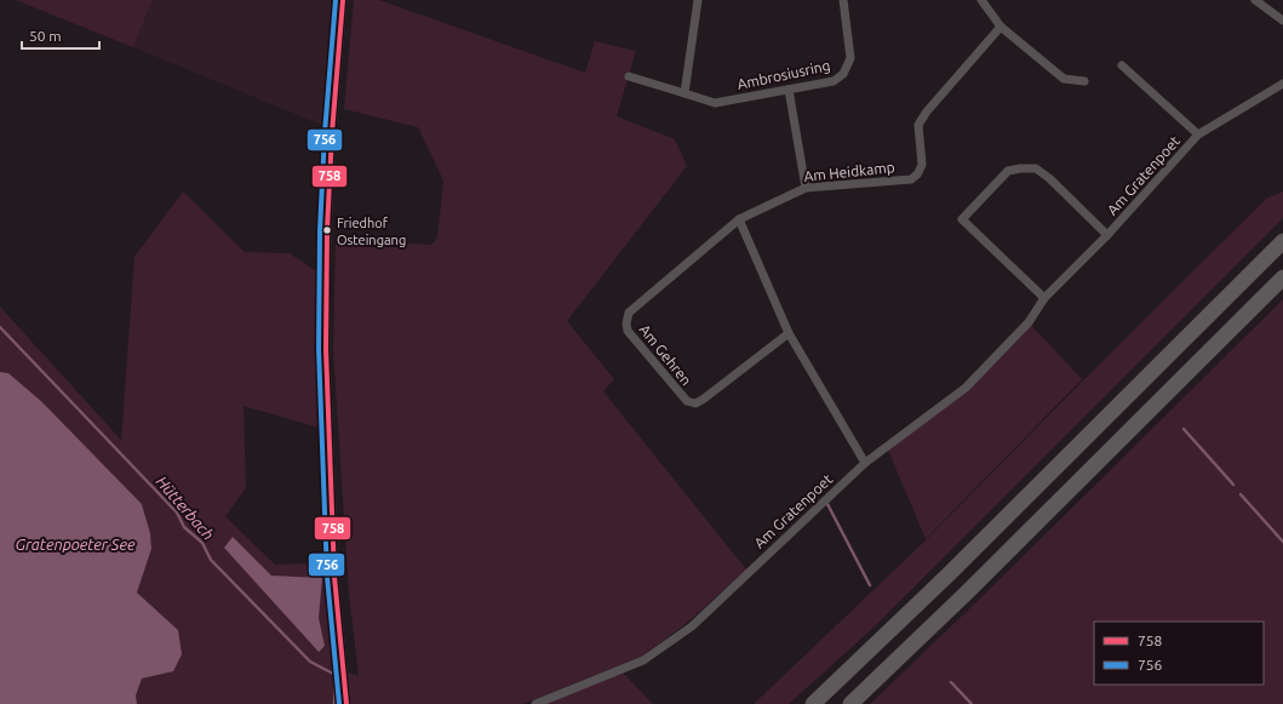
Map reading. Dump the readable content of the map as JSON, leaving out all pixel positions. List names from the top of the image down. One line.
{"streets":{"street":["Ambrosiusring","Am Heidkamp","Am Gratenpoet","Am Gehren"]},"crossings":[["Am Heidkamp","Am Gehren"]],"water":["Hütterbach","Gratenpoeter See"],"places":["Friedhof Osteingang"],"lines":["transit line 758","transit line 756"],"legend":["758","756"],"scale_bar":"50 m"}
